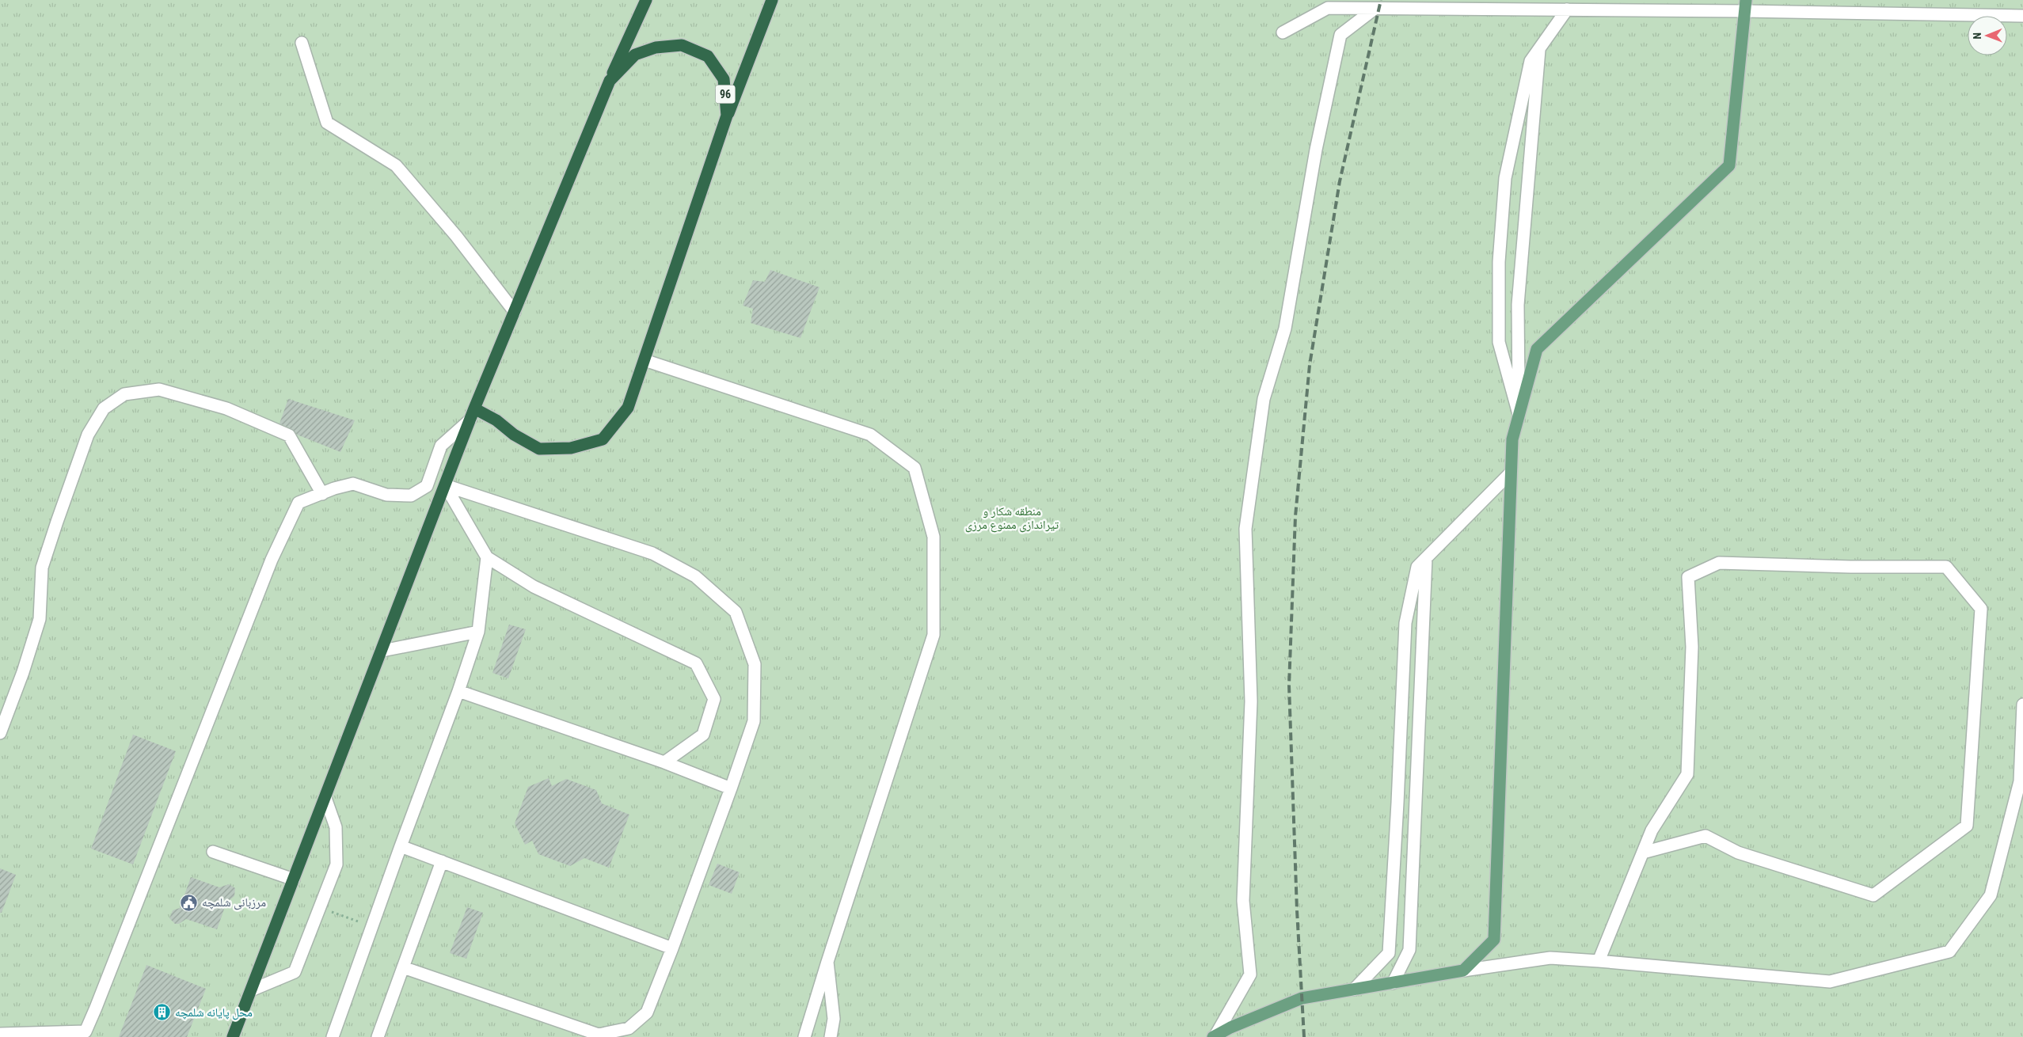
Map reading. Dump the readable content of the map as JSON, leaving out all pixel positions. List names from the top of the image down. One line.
{"streets":{"highway":["96"]},"parks":["منطقه شکار و تیراندازی ممنوع مرزی"],"places":{"public building":["مرزبانی شلمچه"],"building":["محل پایانه شلمچه"]},"north":"left"}
